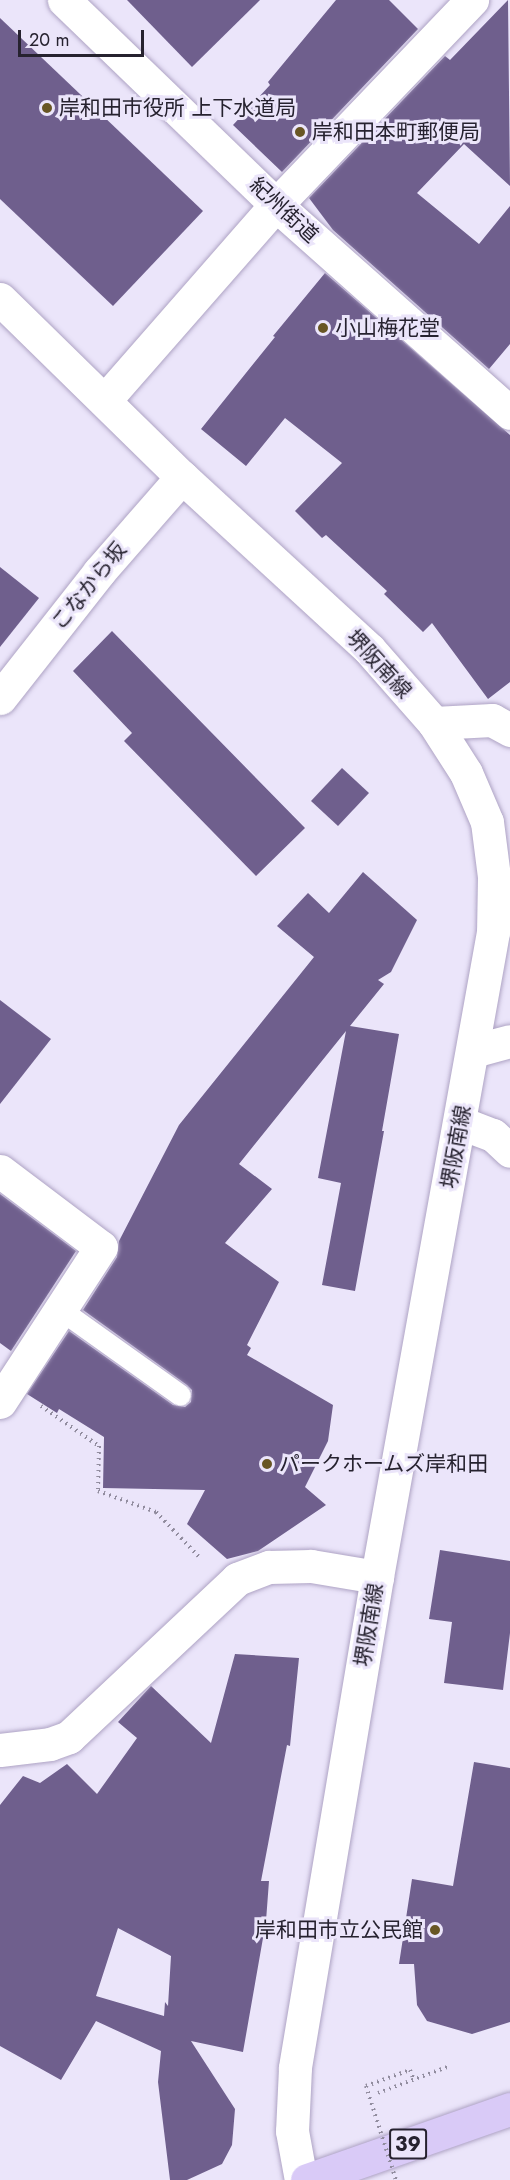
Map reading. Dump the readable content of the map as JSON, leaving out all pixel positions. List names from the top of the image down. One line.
{"streets":{"main road":["39"],"street":["紀州街道","こなから坂","堺阪南線"]},"crossings":[["こなから坂","堺阪南線"]],"places":["岸和田市役所 上下水道局","岸和田本町郵便局","小山梅花堂","パークホームズ岸和田","岸和田市立公民館"],"scale_bar":"20 m"}
